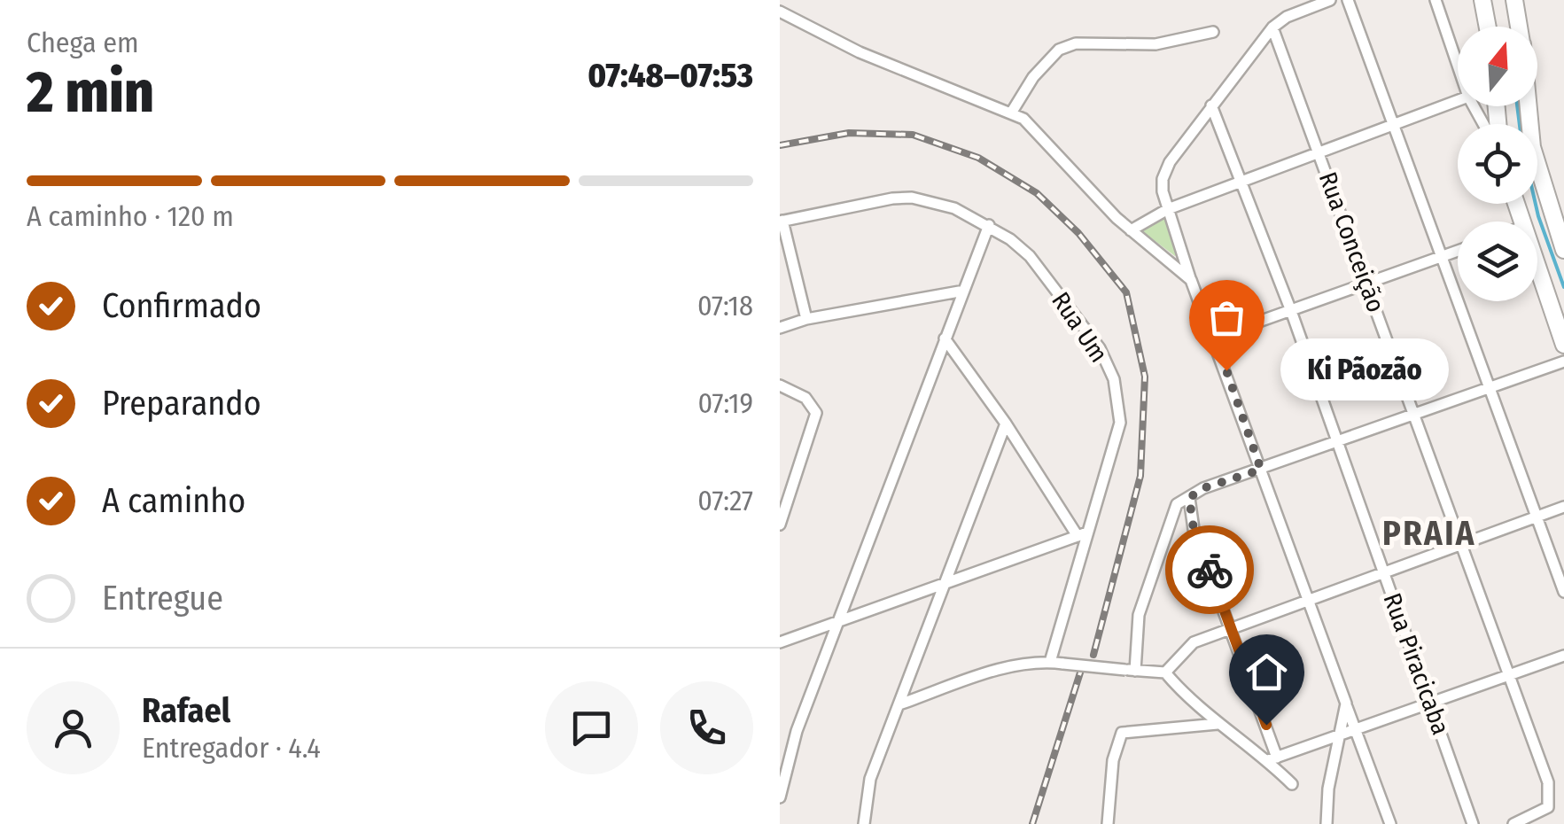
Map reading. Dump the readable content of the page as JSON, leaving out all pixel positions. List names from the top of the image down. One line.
{"streets":{"street":["Rua Conceição","Rua Um","Rua Piracicaba"]},"districts":["PRAIA"],"places":["Ki Pãozão"],"north":"top","page":{"heading":["2 min","Chega em","07:48–07:53"],"panel":["Rafael","Entregador · 4.4"],"bar":"A caminho · 120 m","list":[["Confirmado","07:18"],["Preparando","07:19"],["A caminho","07:27"],"Entregue"],"bubble":"Ki Pãozão"}}
